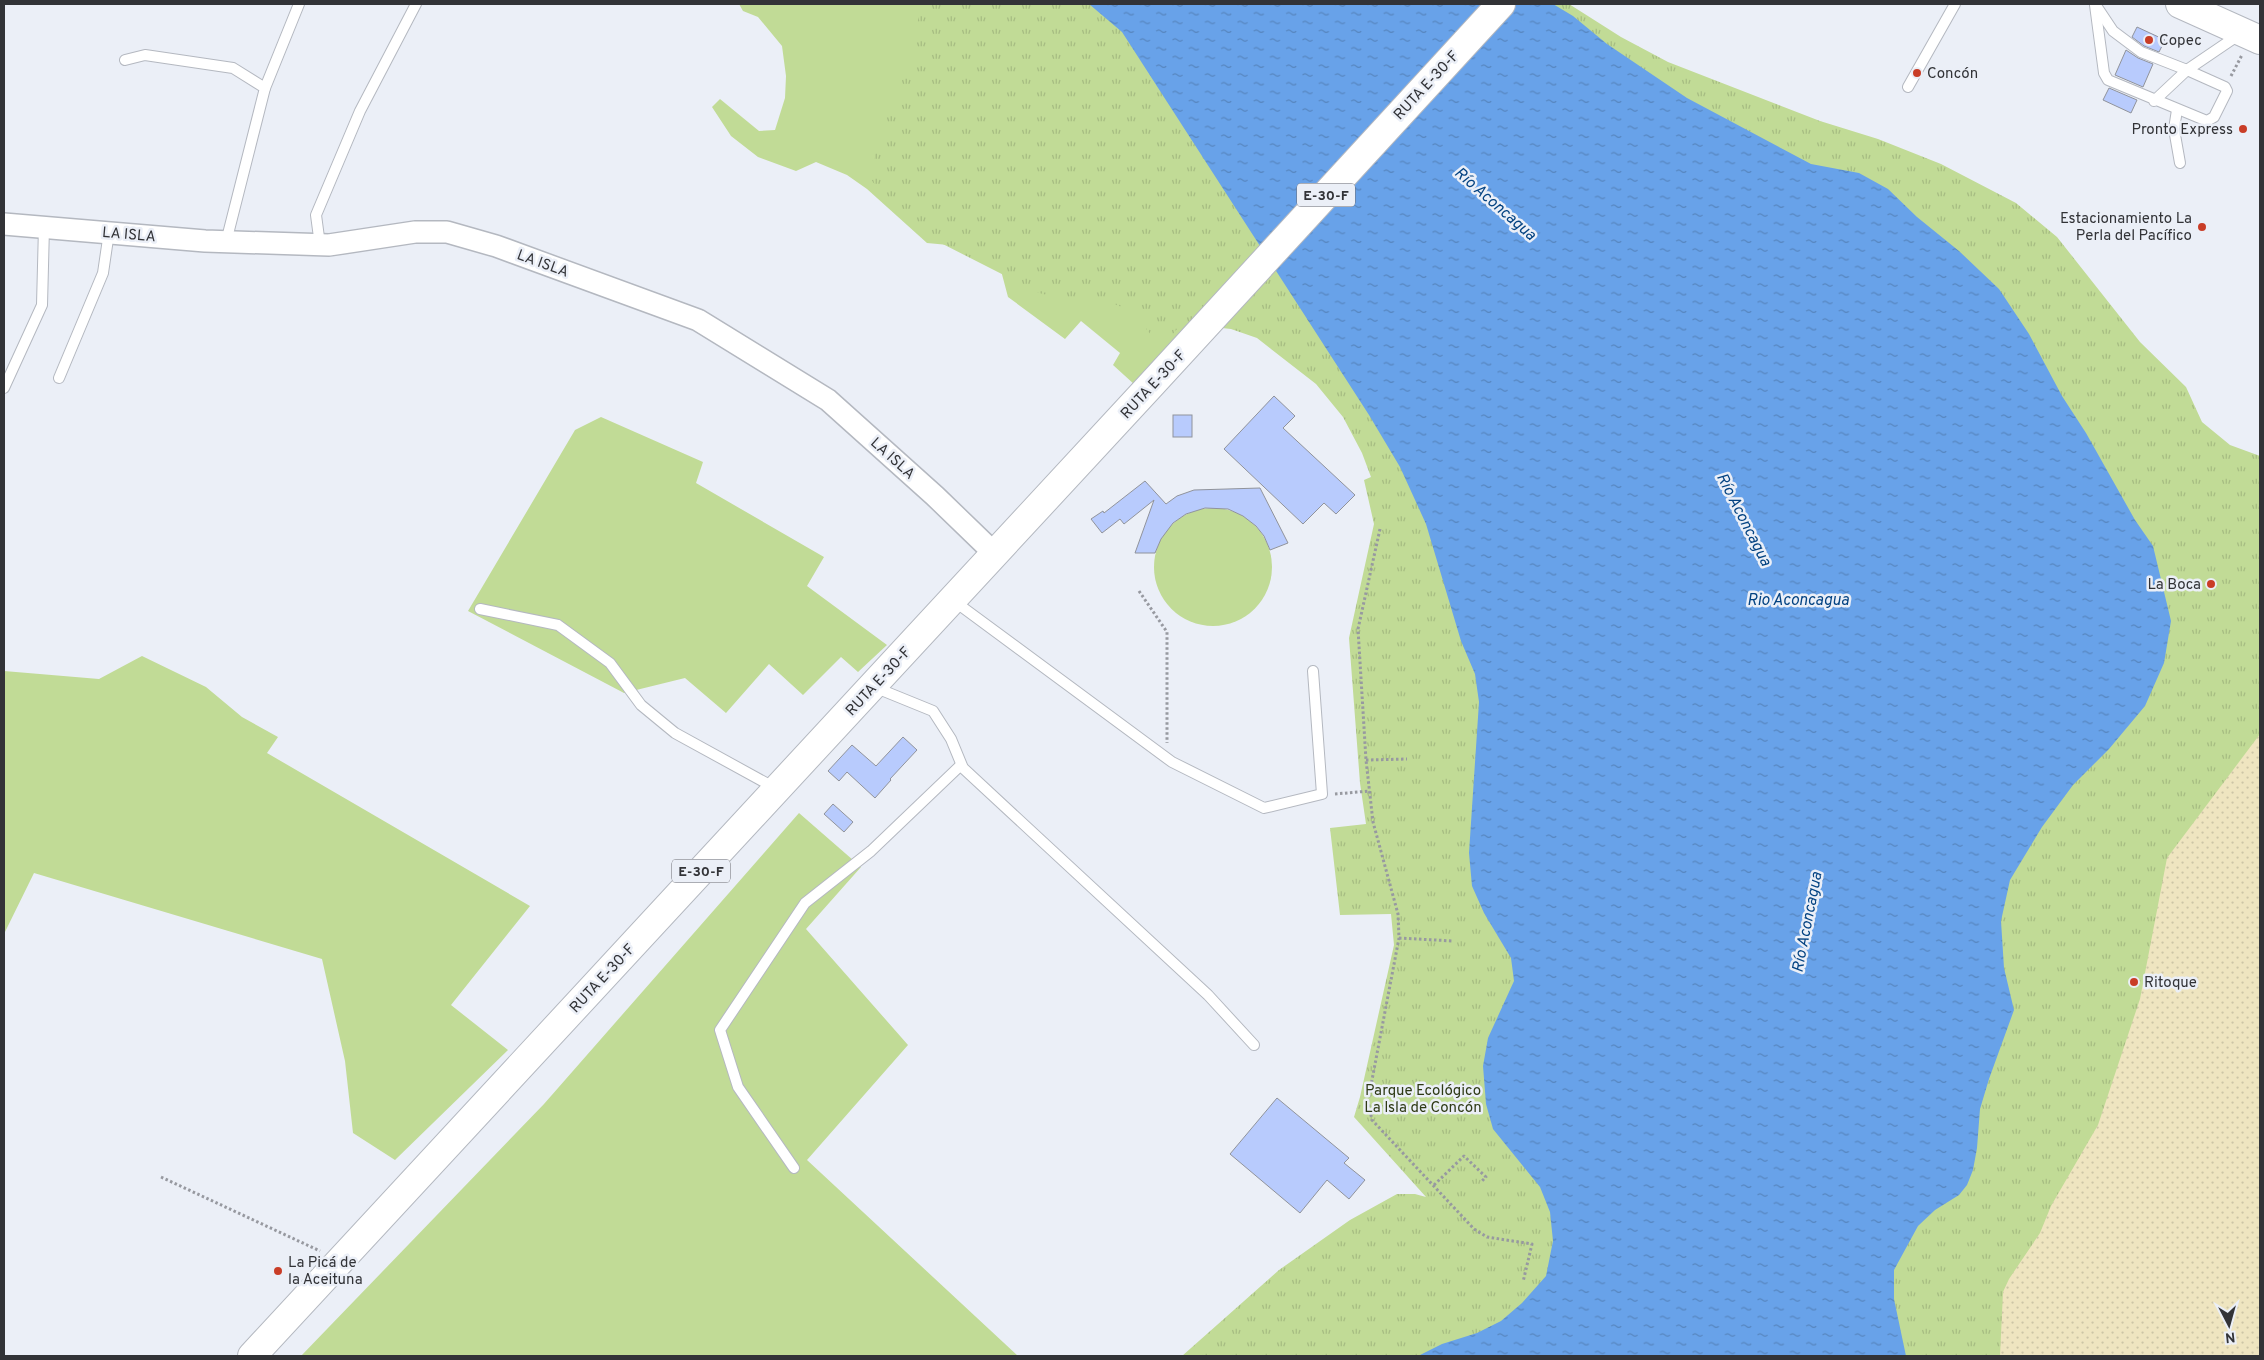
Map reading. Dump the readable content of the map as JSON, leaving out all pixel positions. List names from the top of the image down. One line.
{"streets":{"main road":["RUTA E-30-F","E-30-F"],"street":["LA ISLA"]},"crossings":[["RUTA E-30-F","LA ISLA"]],"water":["Río Aconcagua","Rio Aconcagua"],"parks":["Parque Ecológico La Isla de Concón"],"places":["Copec","Concón","Pronto Express","Estacionamiento La Perla del Pacífico","La Boca","Ritoque","La Picá de la Aceituna"],"north":"bottom"}
